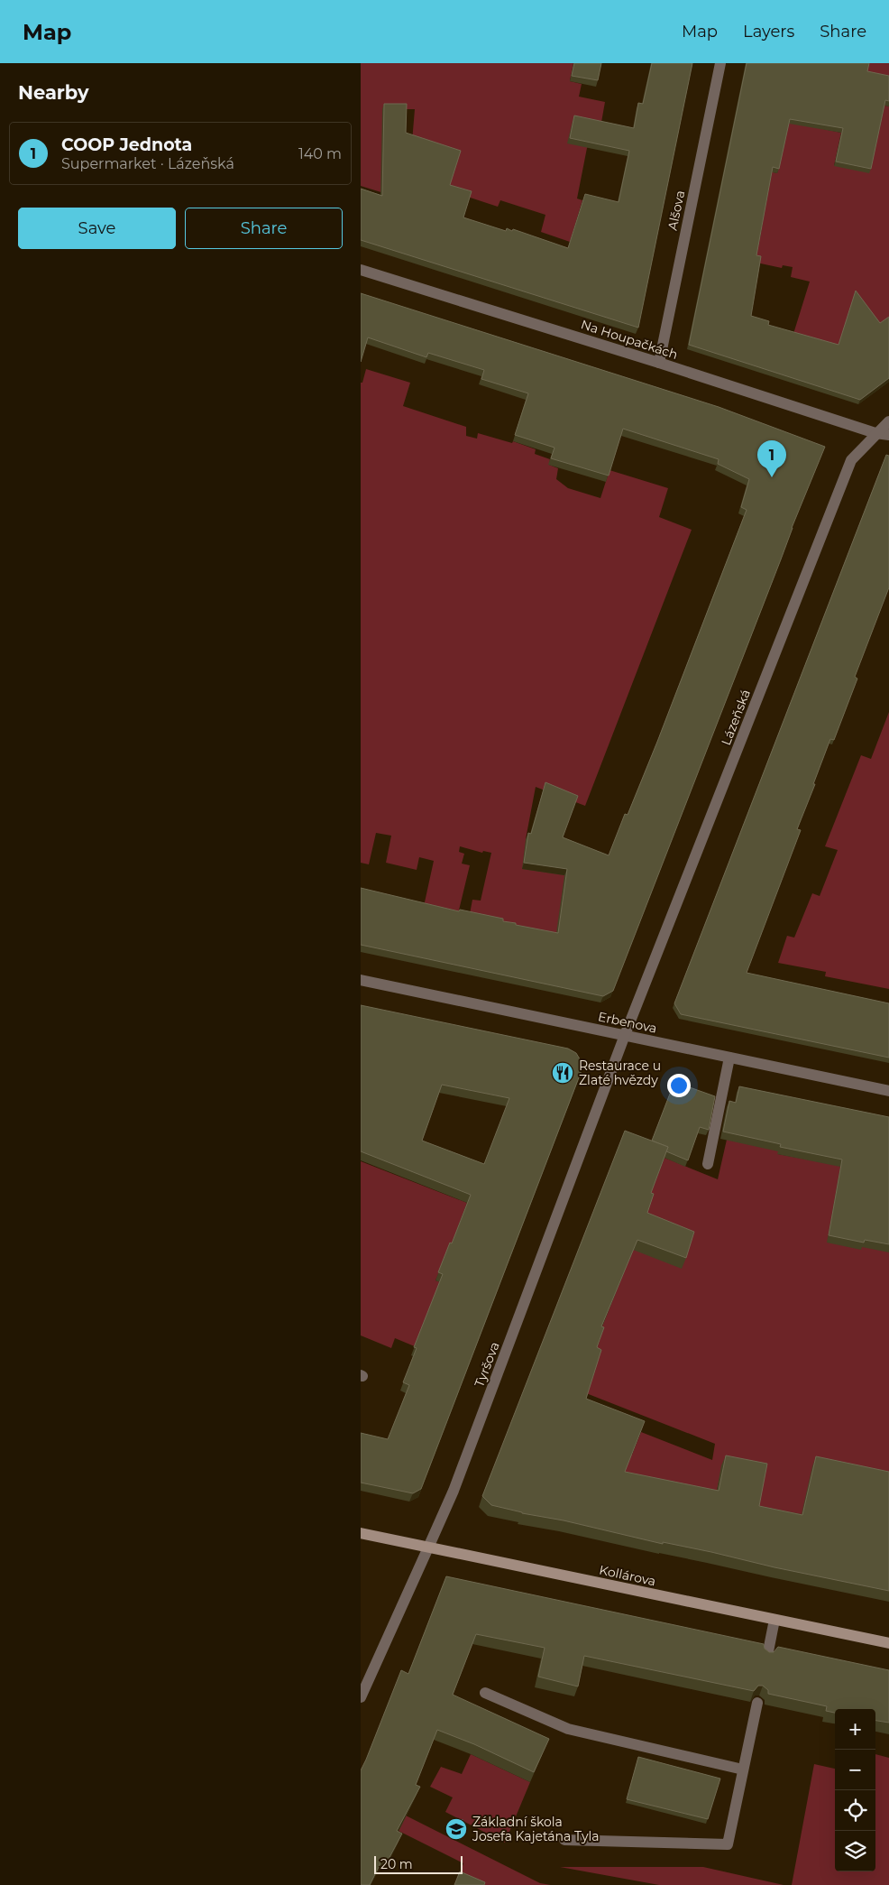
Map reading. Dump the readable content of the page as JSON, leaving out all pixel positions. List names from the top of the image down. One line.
{"streets":{"main road":["Kollárova"],"street":["Alšova","Na Houpačkách","Lázeňská","Erbenova","Tyršova"]},"crossings":[["Alšova","Na Houpačkách"],["Na Houpačkách","Lázeňská"],["Lázeňská","Erbenova"],["Lázeňská","Tyršova"],["Erbenova","Tyršova"],["Tyršova","Kollárova"]],"places":{"restaurant":["Restaurace u Zlaté hvězdy"],"school or university":["Základní škola Josefa Kajetána Tyla"]},"scale_bar":"20 m","page":{"header":"Map","nav":["Map","Layers","Share"],"heading":"Nearby","list":[{"mark":"1","name":"COOP Jednota","note":"Supermarket · Lázeňská","value":"140 m"}],"buttons":["Save","Share"],"pins":"1","map_buttons":["+","−"],"scale":"20 m"}}
